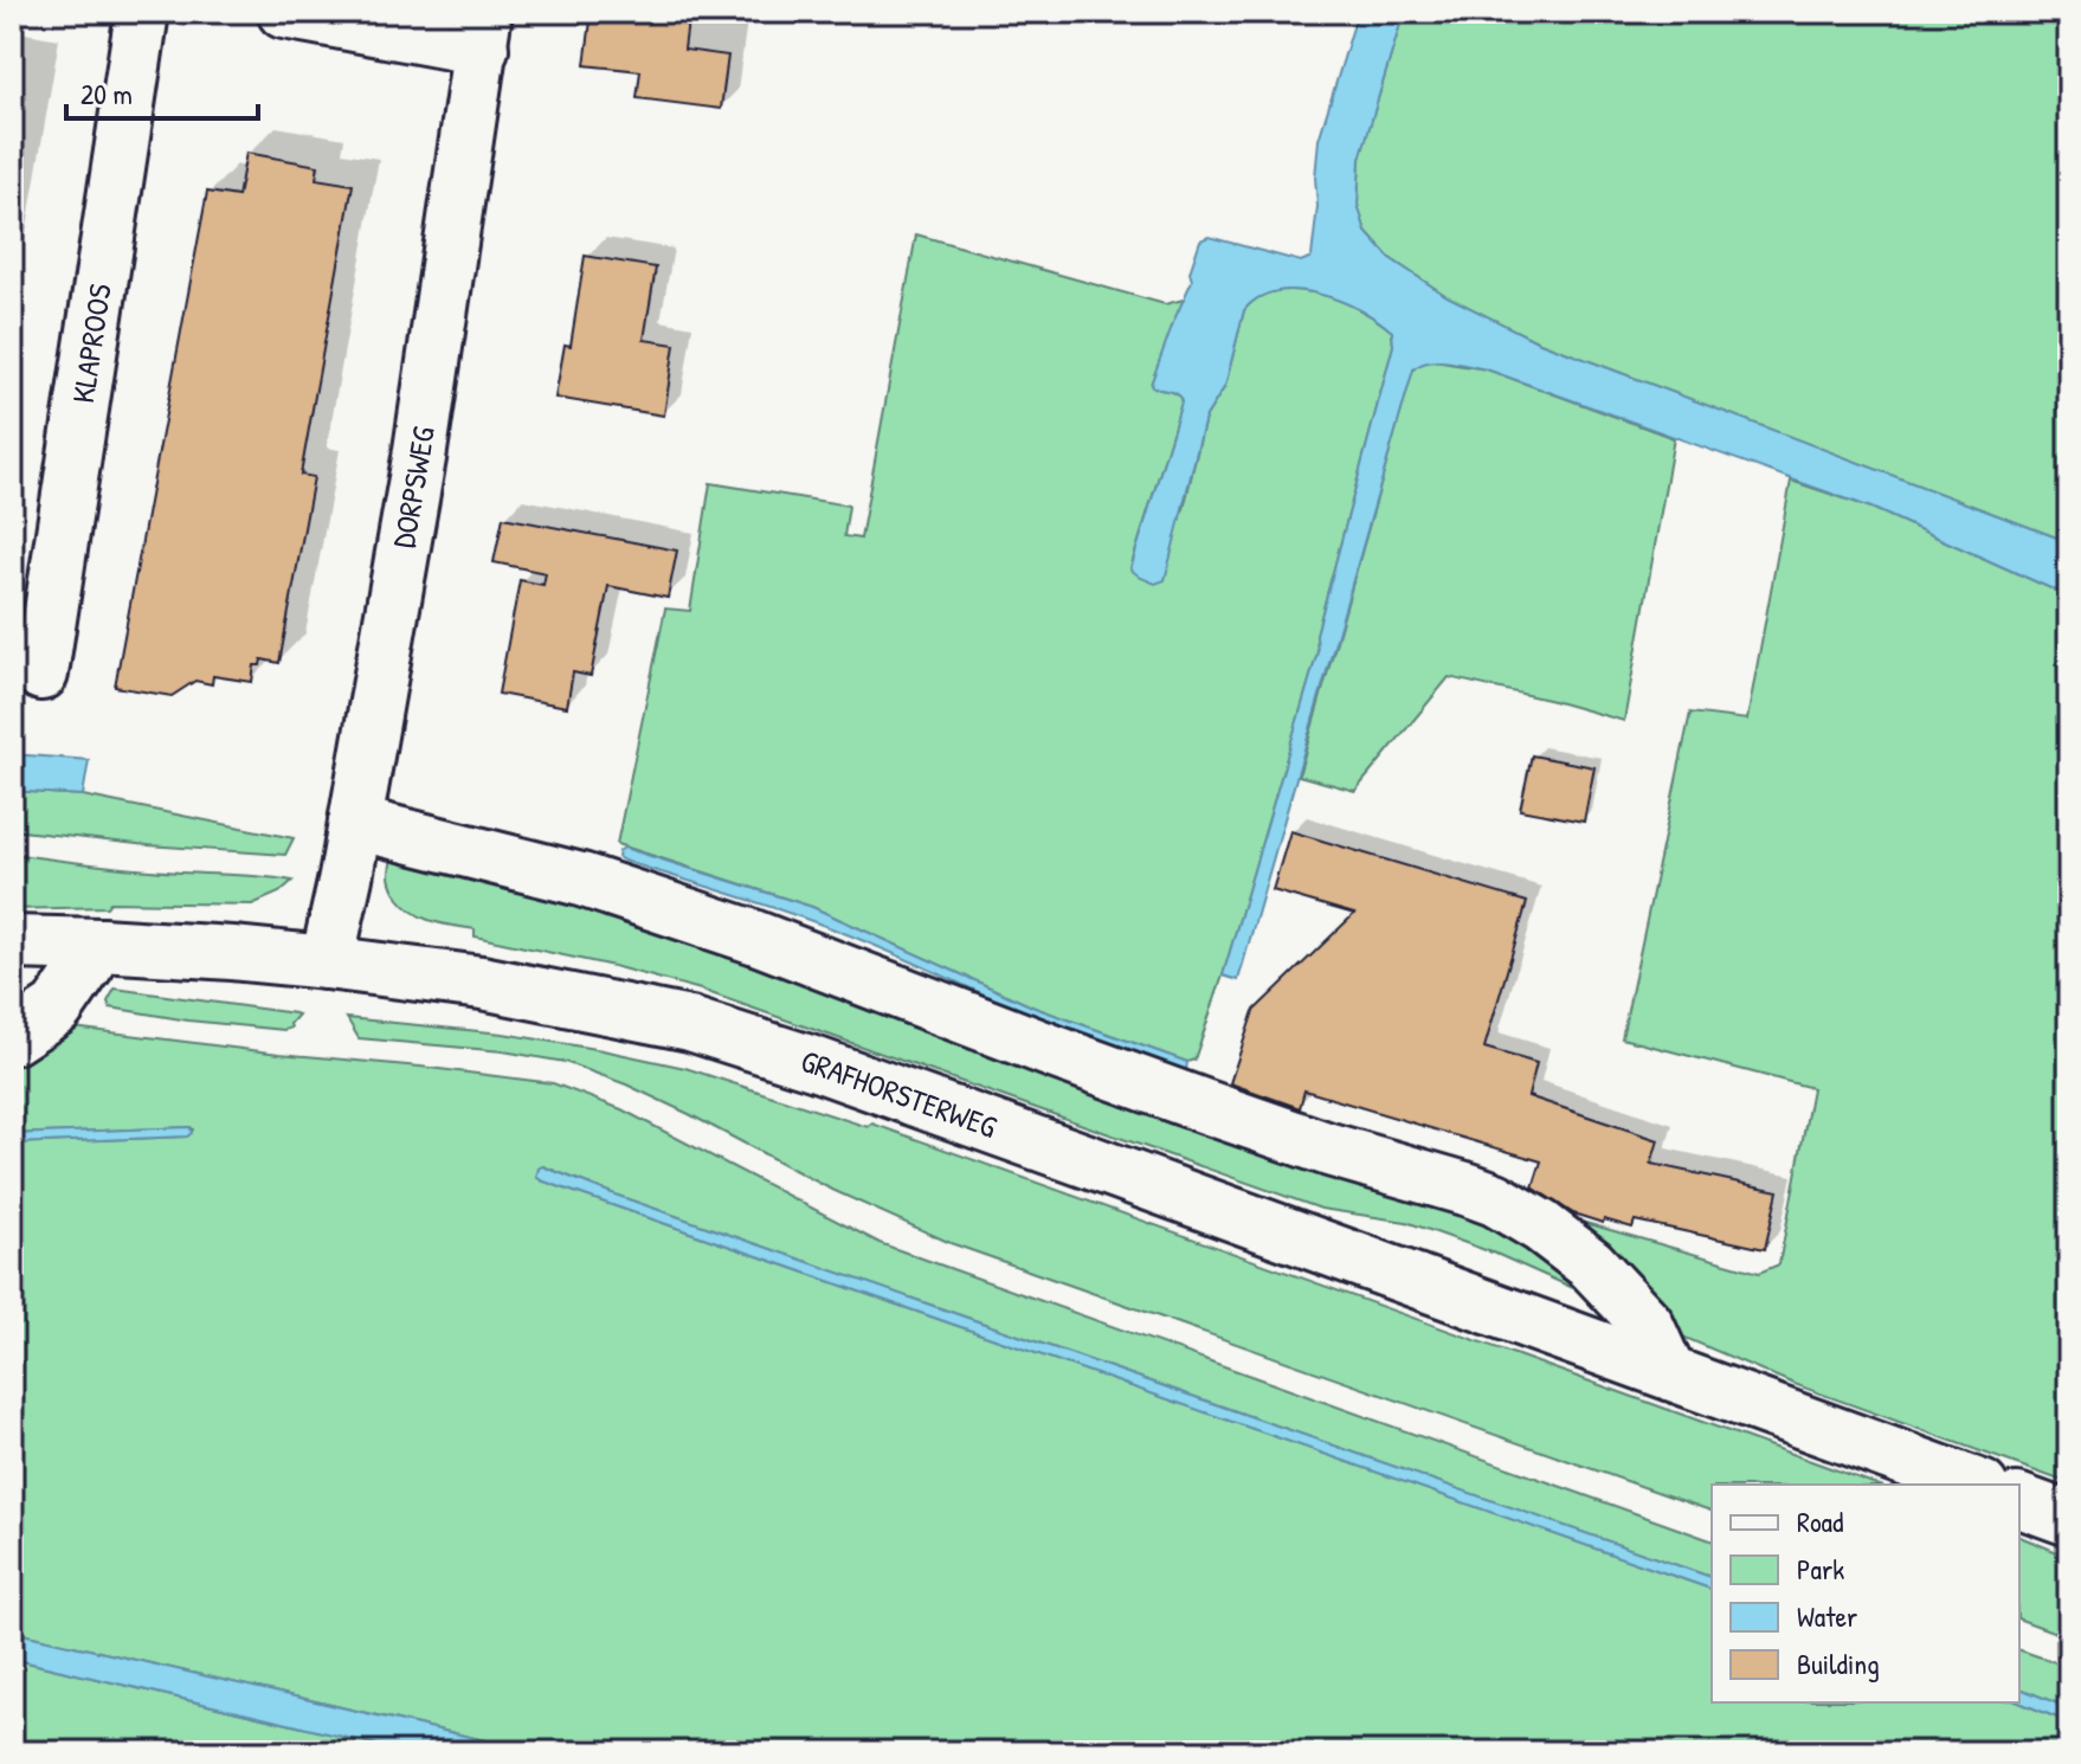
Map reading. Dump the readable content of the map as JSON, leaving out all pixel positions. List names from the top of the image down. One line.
{"streets":{"street":["KLAPROOS","DORPSWEG","GRAFHORSTERWEG"]},"crossings":[["DORPSWEG","GRAFHORSTERWEG"]],"legend":["Road","Park","Water","Building"],"scale_bar":"20 m"}
